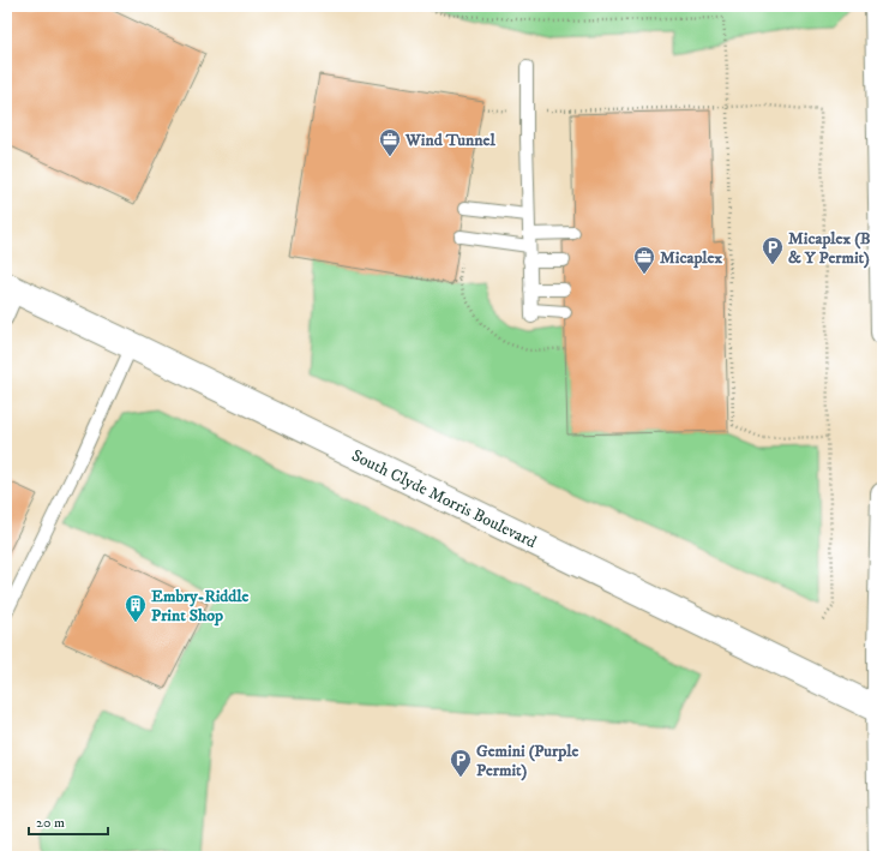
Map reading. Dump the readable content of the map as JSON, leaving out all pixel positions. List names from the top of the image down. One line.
{"streets":{"main road":["South Clyde Morris Boulevard"]},"places":{"office":["Wind Tunnel","Micaplex"],"parking":["Micaplex (B & Y Permit)","Gemini (Purple Permit)"],"building":["Embry-Riddle Print Shop"]},"scale_bar":"20 m"}
